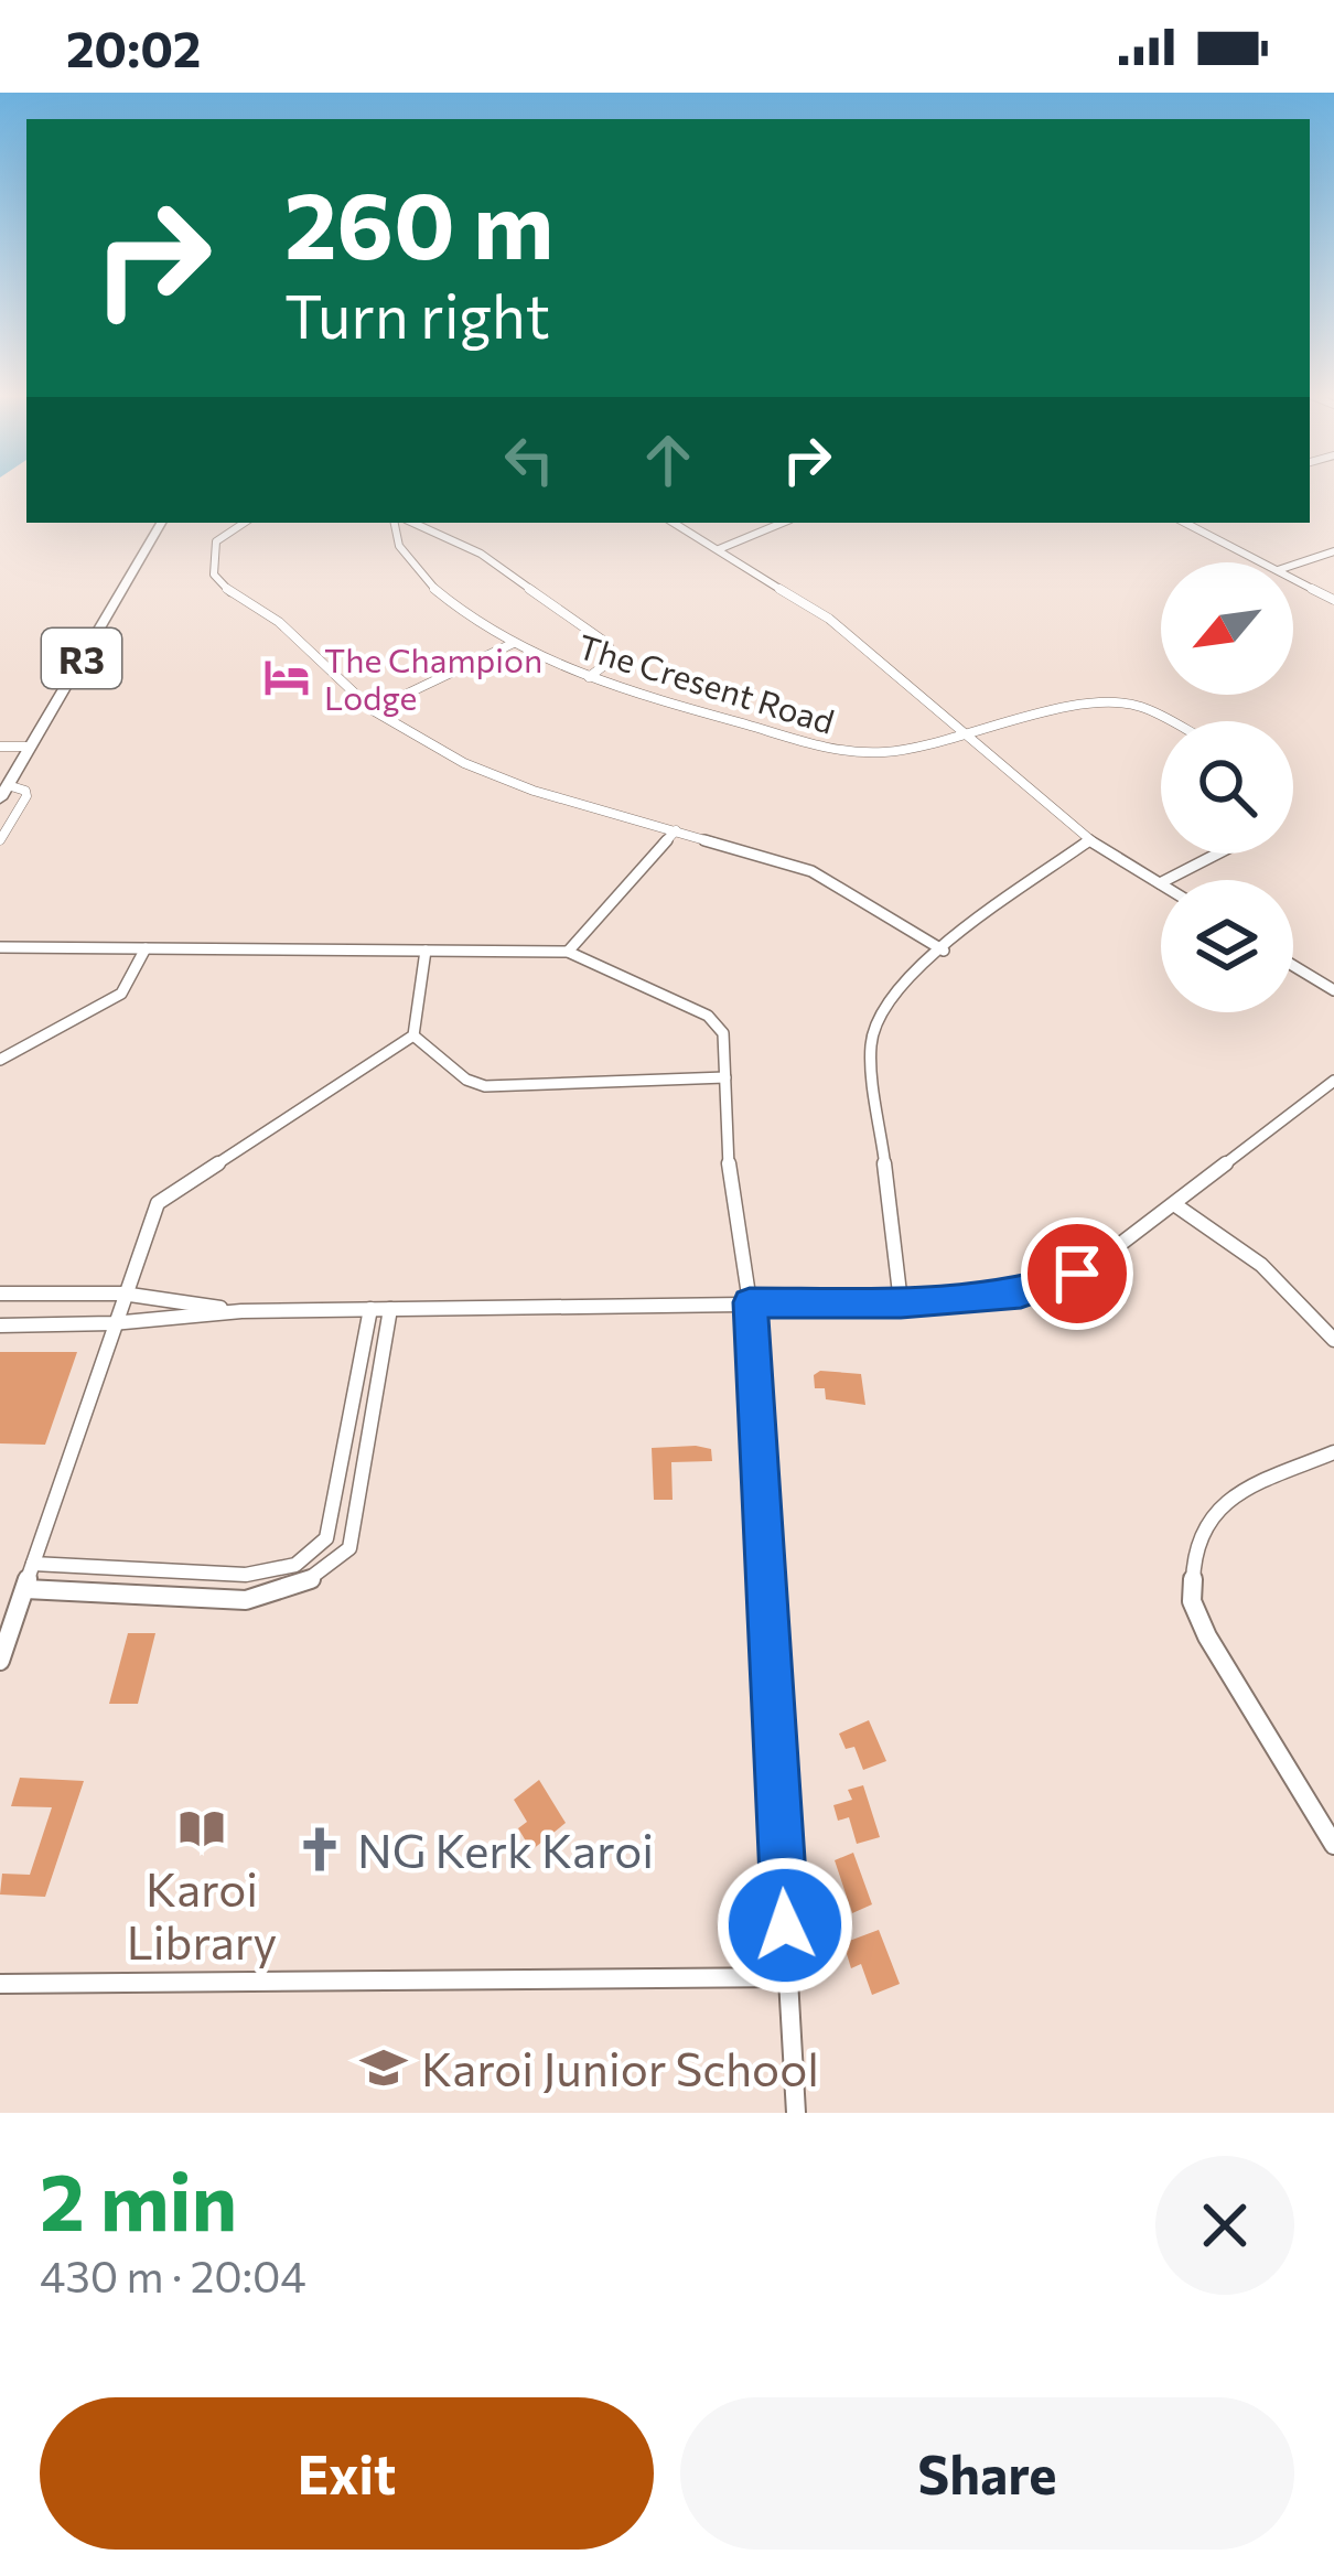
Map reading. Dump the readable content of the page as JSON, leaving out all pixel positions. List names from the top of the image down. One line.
{"streets":{"highway":["R3"],"street":["The Cresent Road"]},"places":{"hotel":["The Champion Lodge"],"library":["Karoi Library"],"church":["NG Kerk Karoi"],"school or university":["Karoi Junior School"]},"north":"bottom left","page":{"status":"20:02","turn":["260 m","Turn right"],"heading":["2 min","430 m · 20:04"],"buttons":["Exit","Share"]}}
